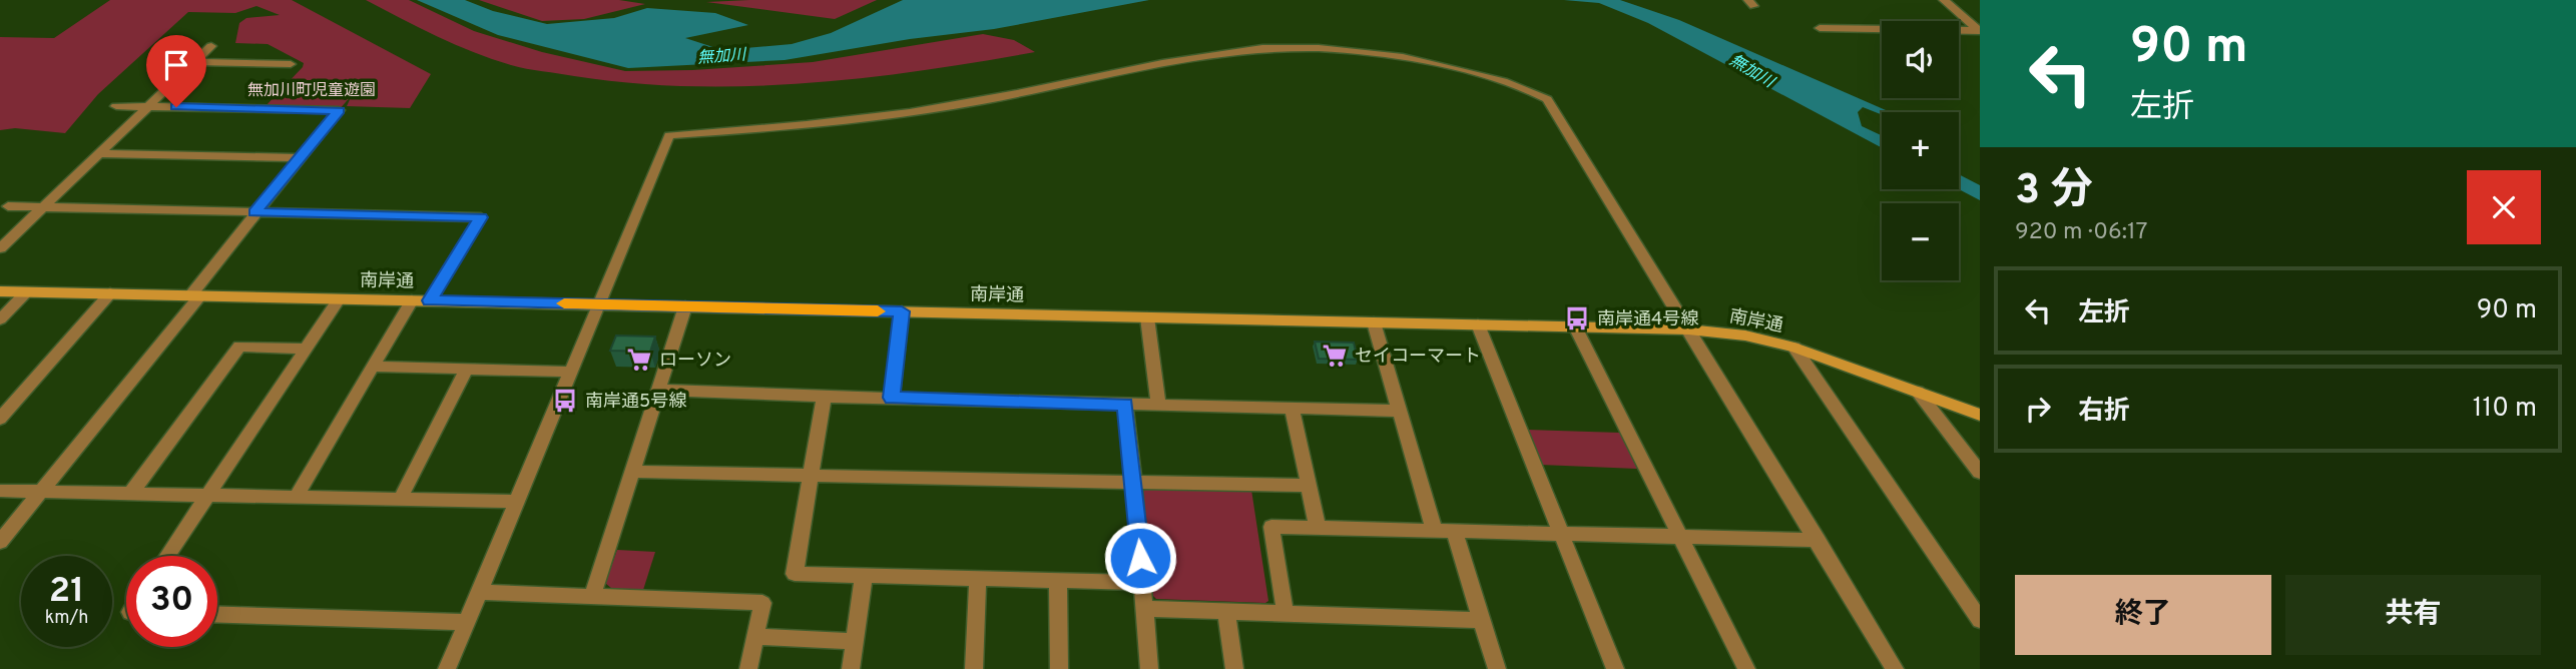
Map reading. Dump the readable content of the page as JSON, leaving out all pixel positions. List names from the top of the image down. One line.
{"streets":{"main road":["南岸通"]},"water":["無加川"],"parks":["無加川町児童遊園"],"places":{"bus stop":["南岸通4号線","南岸通5号線"],"supermarket":["セイコーマート","ローソン"]},"page":{"turn":["90 m","左折"],"map_buttons":["+","−"],"heading":["3 分","920 m · 06:17"],"list":[{"name":"左折","value":"90 m"},{"name":"右折","value":"110 m"}],"speed":"21 km/h","limit":"30","buttons":["終了","共有"]}}
